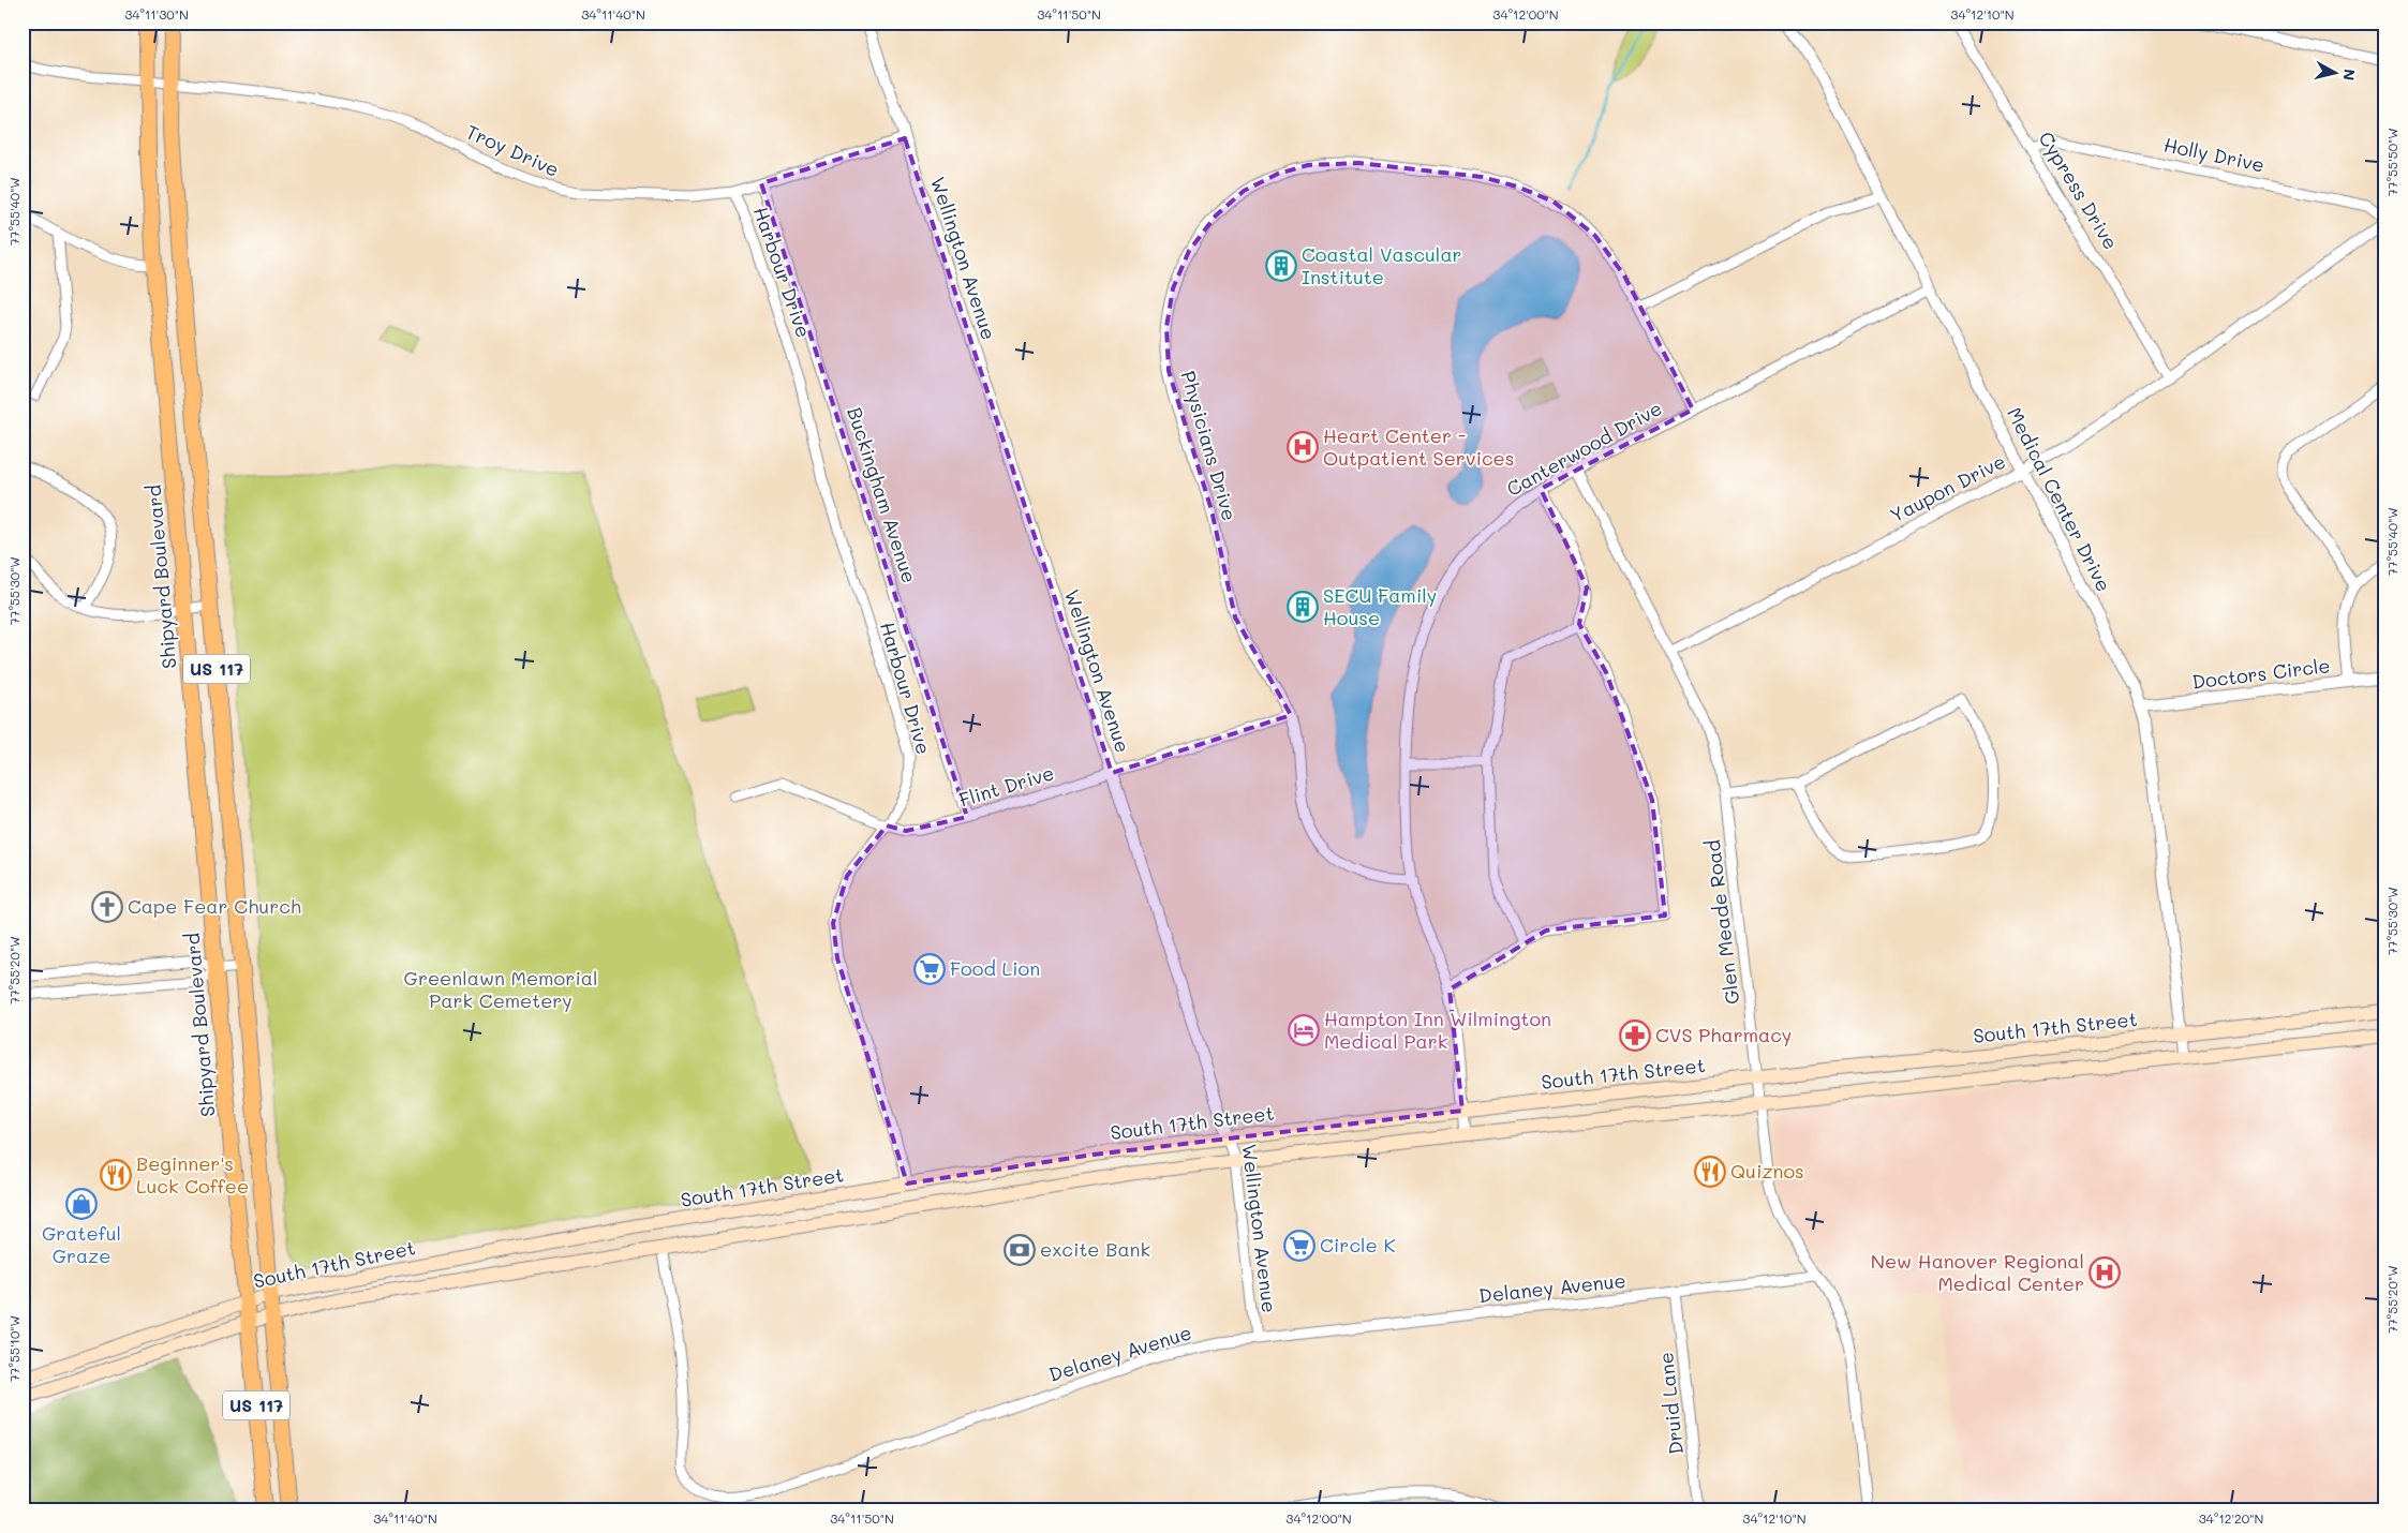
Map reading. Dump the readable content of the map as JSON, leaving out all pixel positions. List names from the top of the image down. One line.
{"streets":{"main road":["Shipyard Boulevard","US 117","South 17th Street"],"street":["Troy Drive","Holly Drive","Cypress Drive","Wellington Avenue","Harbour Drive","Physicians Drive","Canterwood Drive","Yaupon Drive","Buckingham Avenue","Medical Center Drive","Doctors Circle","Flint Drive","Glen Meade Road","Delaney Avenue","Druid Lane"]},"crossings":[["Troy Drive","Wellington Avenue"],["Troy Drive","Harbour Drive"],["Troy Drive","Buckingham Avenue"],["Troy Drive","Shipyard Boulevard"],["Troy Drive","US 117"],["Holly Drive","Cypress Drive"],["Holly Drive","Yaupon Drive"],["Cypress Drive","Yaupon Drive"],["Wellington Avenue","Flint Drive"],["Wellington Avenue","South 17th Street"],["Wellington Avenue","Delaney Avenue"],["Harbour Drive","Flint Drive"],["Harbour Drive","South 17th Street"],["Physicians Drive","Canterwood Drive"],["Physicians Drive","Flint Drive"],["Canterwood Drive","Medical Center Drive"],["Canterwood Drive","Glen Meade Road"],["Canterwood Drive","South 17th Street"],["Yaupon Drive","Medical Center Drive"],["Yaupon Drive","Glen Meade Road"],["Buckingham Avenue","Flint Drive"],["Medical Center Drive","Doctors Circle"],["Medical Center Drive","South 17th Street"],["Shipyard Boulevard","South 17th Street"],["US 117","South 17th Street"],["Glen Meade Road","South 17th Street"],["Glen Meade Road","Delaney Avenue"],["South 17th Street","Delaney Avenue"],["Delaney Avenue","Druid Lane"]],"parks":["Greenlawn Memorial Park Cemetery"],"places":{"building":["Coastal Vascular Institute","SECU Family House"],"hospital":["Heart Center - Outpatient Services","New Hanover Regional Medical Center"],"church":["Cape Fear Church"],"supermarket":["Food Lion","Circle K"],"hotel":["Hampton Inn Wilmington Medical Park"],"pharmacy":["CVS Pharmacy"],"restaurant":["Quiznos","Beginner's Luck Coffee"],"shop":["Grateful Graze"],"bank":["excite Bank"]},"north":"right","coordinates":["34°11'30\"N","34°11'40\"N","34°11'50\"N","34°12'00\"N","34°12'10\"N","77°55'50\"W","77°55'40\"W","77°55'30\"W","77°55'20\"W","77°55'10\"W","34°12'20\"N"]}
